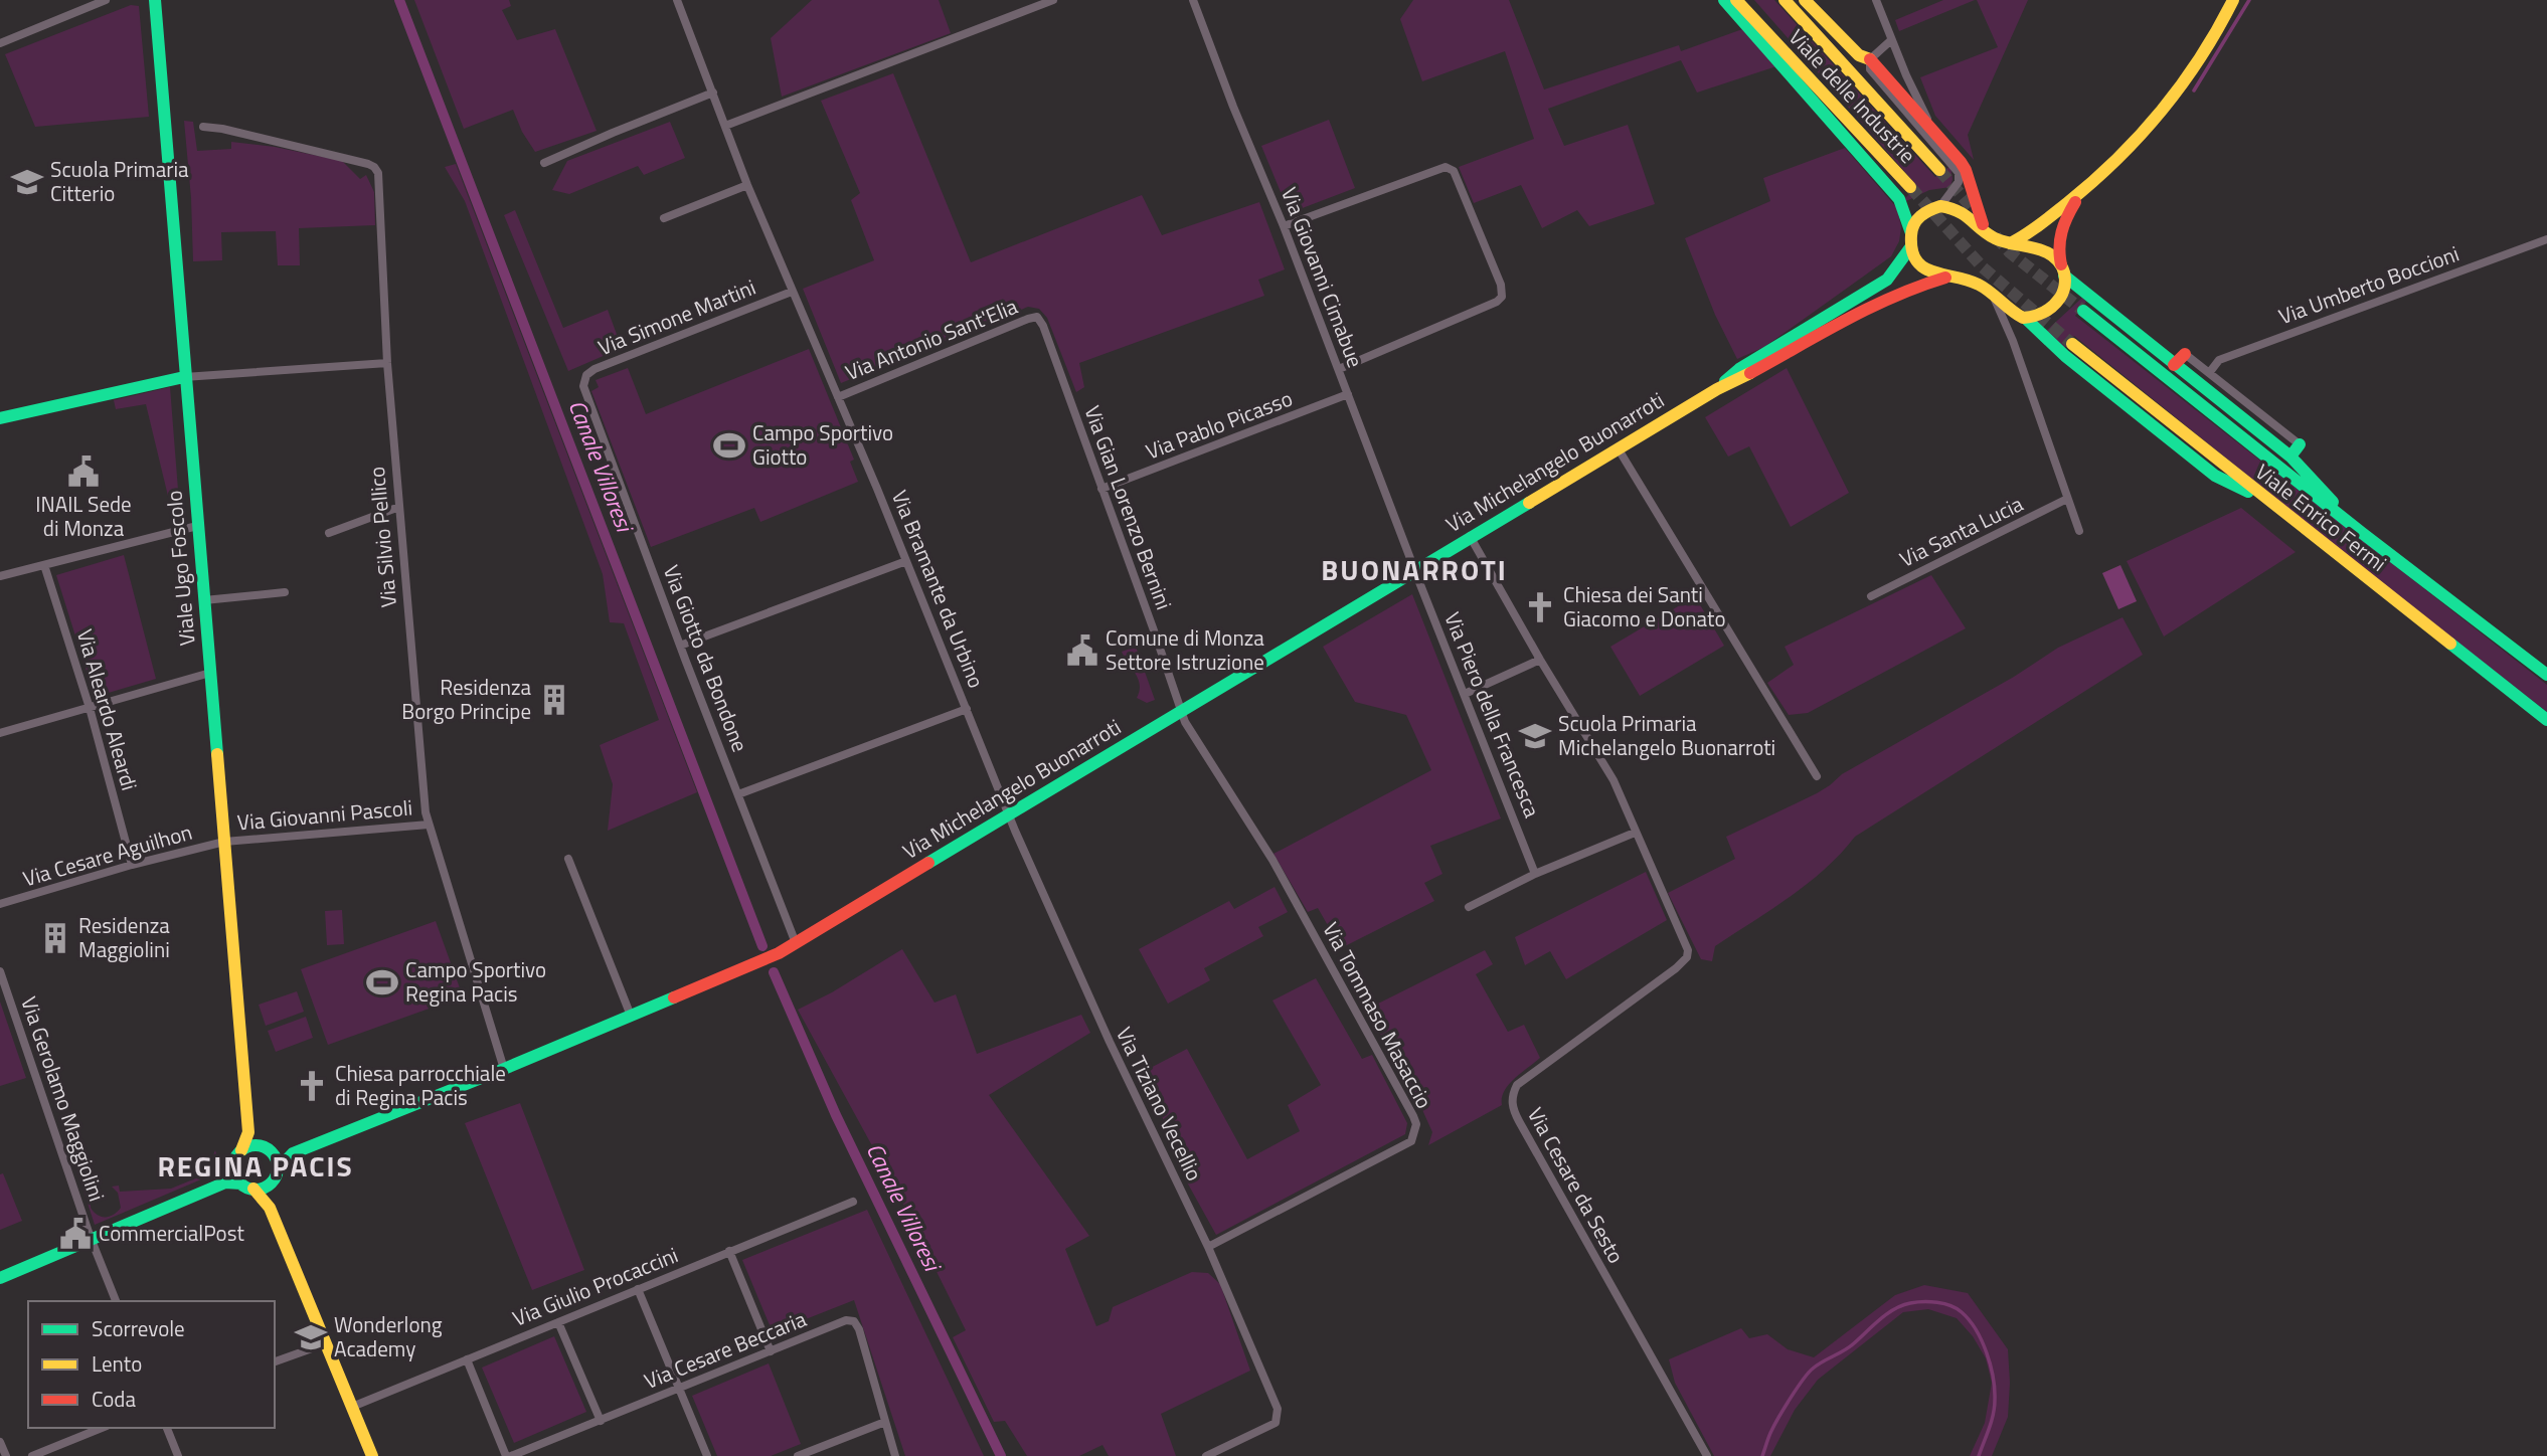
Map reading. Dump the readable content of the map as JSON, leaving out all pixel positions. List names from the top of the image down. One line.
{"streets":{"street":["Viale delle Industrie","Via Giovanni Cimabue","Via Umberto Boccioni","Via Simone Martini","Via Antonio Sant'Elia","Via Pablo Picasso","Via Michelangelo Buonarroti","Via Gian Lorenzo Bernini","Viale Enrico Fermi","Via Santa Lucia","Via Silvio Pellico","Viale Ugo Foscolo","Via Bramante da Urbino","Via Giotto da Bondone","Via Aleardo Aleardi","Via Piero della Francesca","Via Giovanni Pascoli","Via Cesare Aguilhon","Via Tommaso Masaccio","Via Gerolamo Maggiolini","Via Tiziano Vecellio","Via Cesare da Sesto","Via Giulio Procaccini","Via Cesare Beccaria"]},"crossings":[["Via Giovanni Cimabue","Via Pablo Picasso"],["Via Giovanni Cimabue","Via Michelangelo Buonarroti"],["Via Giovanni Cimabue","Via Piero della Francesca"],["Via Simone Martini","Via Bramante da Urbino"],["Via Simone Martini","Via Giotto da Bondone"],["Via Antonio Sant'Elia","Via Gian Lorenzo Bernini"],["Via Antonio Sant'Elia","Via Bramante da Urbino"],["Via Pablo Picasso","Via Gian Lorenzo Bernini"],["Via Michelangelo Buonarroti","Via Gian Lorenzo Bernini"],["Via Michelangelo Buonarroti","Via Silvio Pellico"],["Via Michelangelo Buonarroti","Viale Ugo Foscolo"],["Via Michelangelo Buonarroti","Via Bramante da Urbino"],["Via Michelangelo Buonarroti","Via Giotto da Bondone"],["Via Michelangelo Buonarroti","Via Piero della Francesca"],["Via Michelangelo Buonarroti","Via Tommaso Masaccio"],["Via Michelangelo Buonarroti","Via Tiziano Vecellio"],["Via Gian Lorenzo Bernini","Via Tommaso Masaccio"],["Via Silvio Pellico","Via Giovanni Pascoli"],["Viale Ugo Foscolo","Via Giovanni Pascoli"],["Viale Ugo Foscolo","Via Cesare Aguilhon"],["Via Bramante da Urbino","Via Tiziano Vecellio"],["Via Aleardo Aleardi","Via Cesare Aguilhon"],["Via Giovanni Pascoli","Via Cesare Aguilhon"],["Via Tommaso Masaccio","Via Tiziano Vecellio"]],"districts":["BUONARROTI","REGINA PACIS"],"water":["Canale Villoresi"],"places":{"school or university":["Scuola Primaria Citterio","Scuola Primaria Michelangelo Buonarroti","Wonderlong Academy"],"sports":["Campo Sportivo Giotto","Campo Sportivo Regina Pacis"],"public building":["INAIL Sede di Monza","Comune di Monza Settore Istruzione","CommercialPost"],"church":["Chiesa dei Santi Giacomo e Donato","Chiesa parrocchiale di Regina Pacis"],"building":["Residenza Borgo Principe","Residenza Maggiolini"]},"legend":["Scorrevole","Lento","Coda"]}
